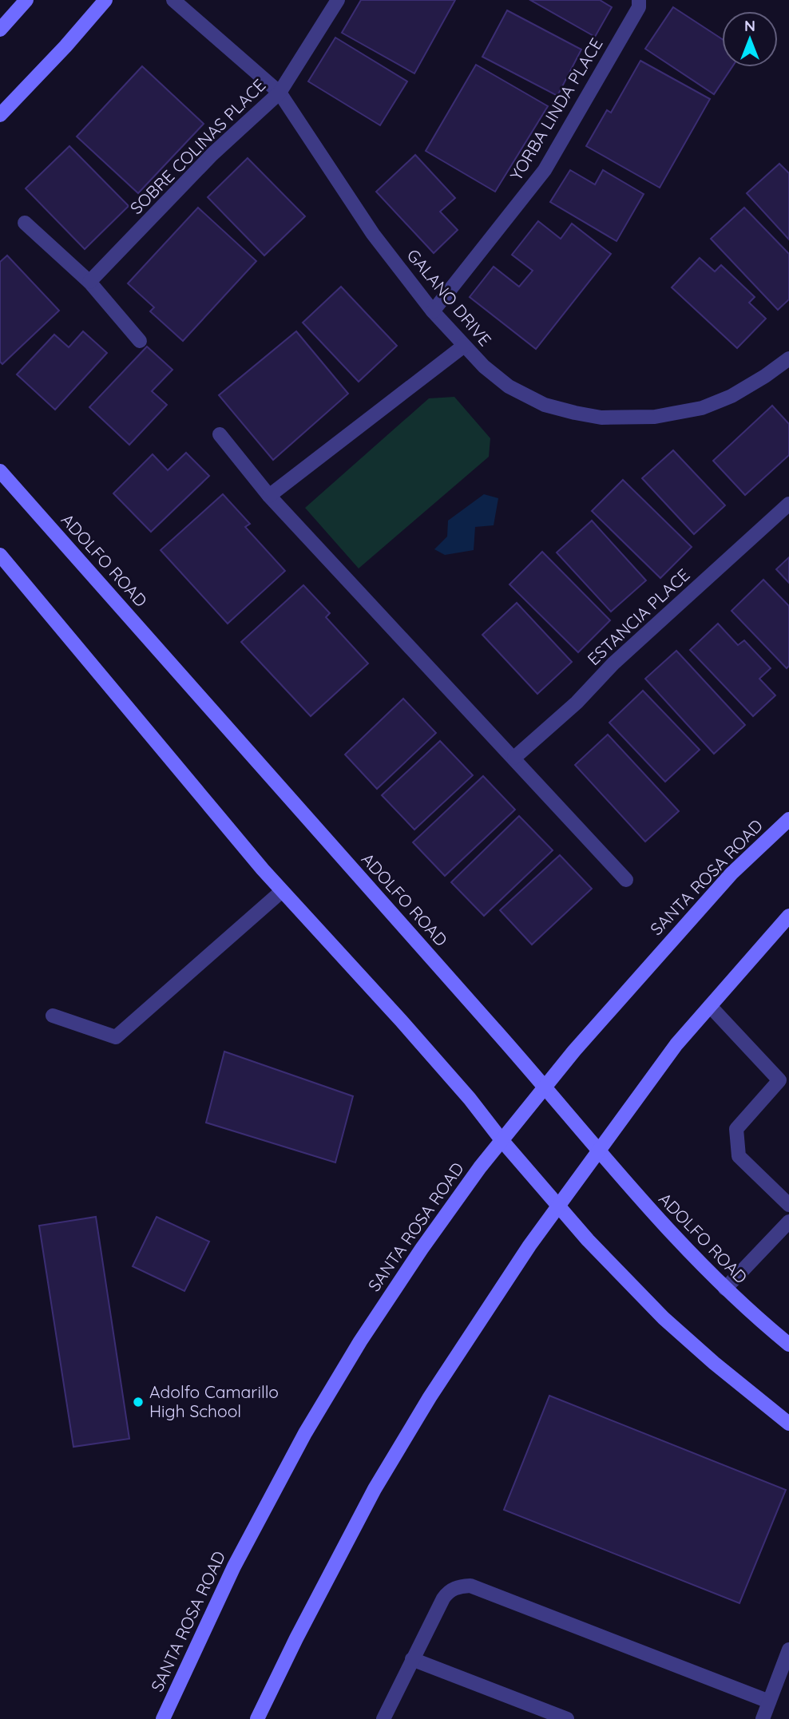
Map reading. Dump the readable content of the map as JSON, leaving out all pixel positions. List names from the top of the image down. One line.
{"streets":{"main road":["ADOLFO ROAD","SANTA ROSA ROAD"],"street":["YORBA LINDA PLACE","SOBRE COLINAS PLACE","GALANO DRIVE","ESTANCIA PLACE"]},"crossings":[["YORBA LINDA PLACE","GALANO DRIVE"],["SOBRE COLINAS PLACE","GALANO DRIVE"],["ADOLFO ROAD","SANTA ROSA ROAD"]],"places":["Adolfo Camarillo High School"],"north":"top"}
